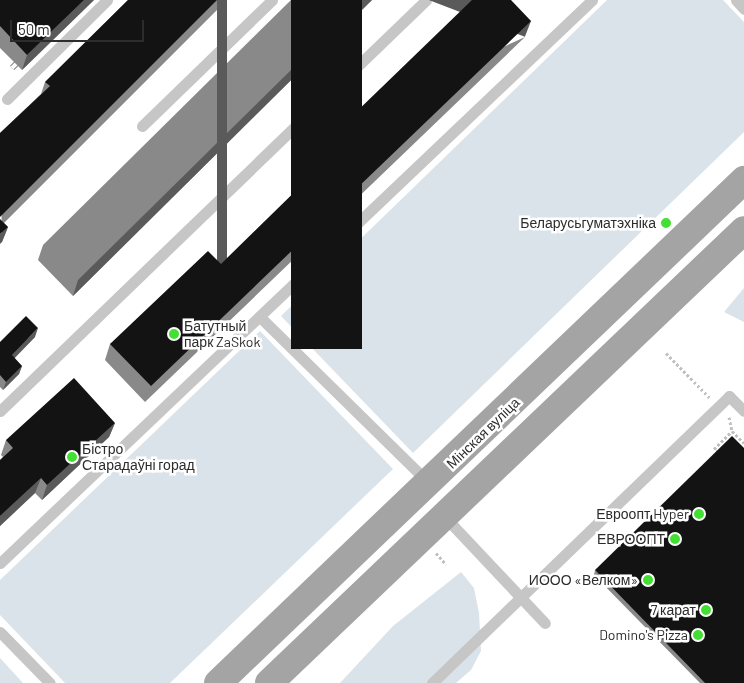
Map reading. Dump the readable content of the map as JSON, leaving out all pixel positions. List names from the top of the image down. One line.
{"streets":{"main road":["Мінская вуліца"]},"places":["Беларусьгуматэхніка","Батутный парк ZaSkok","Бістро Старадаўні горад","Евроопт Hyper","ЕВРООПТ","ИООО «Велком»","7 карат","Domino's Pizza"],"scale_bar":"50 m"}
